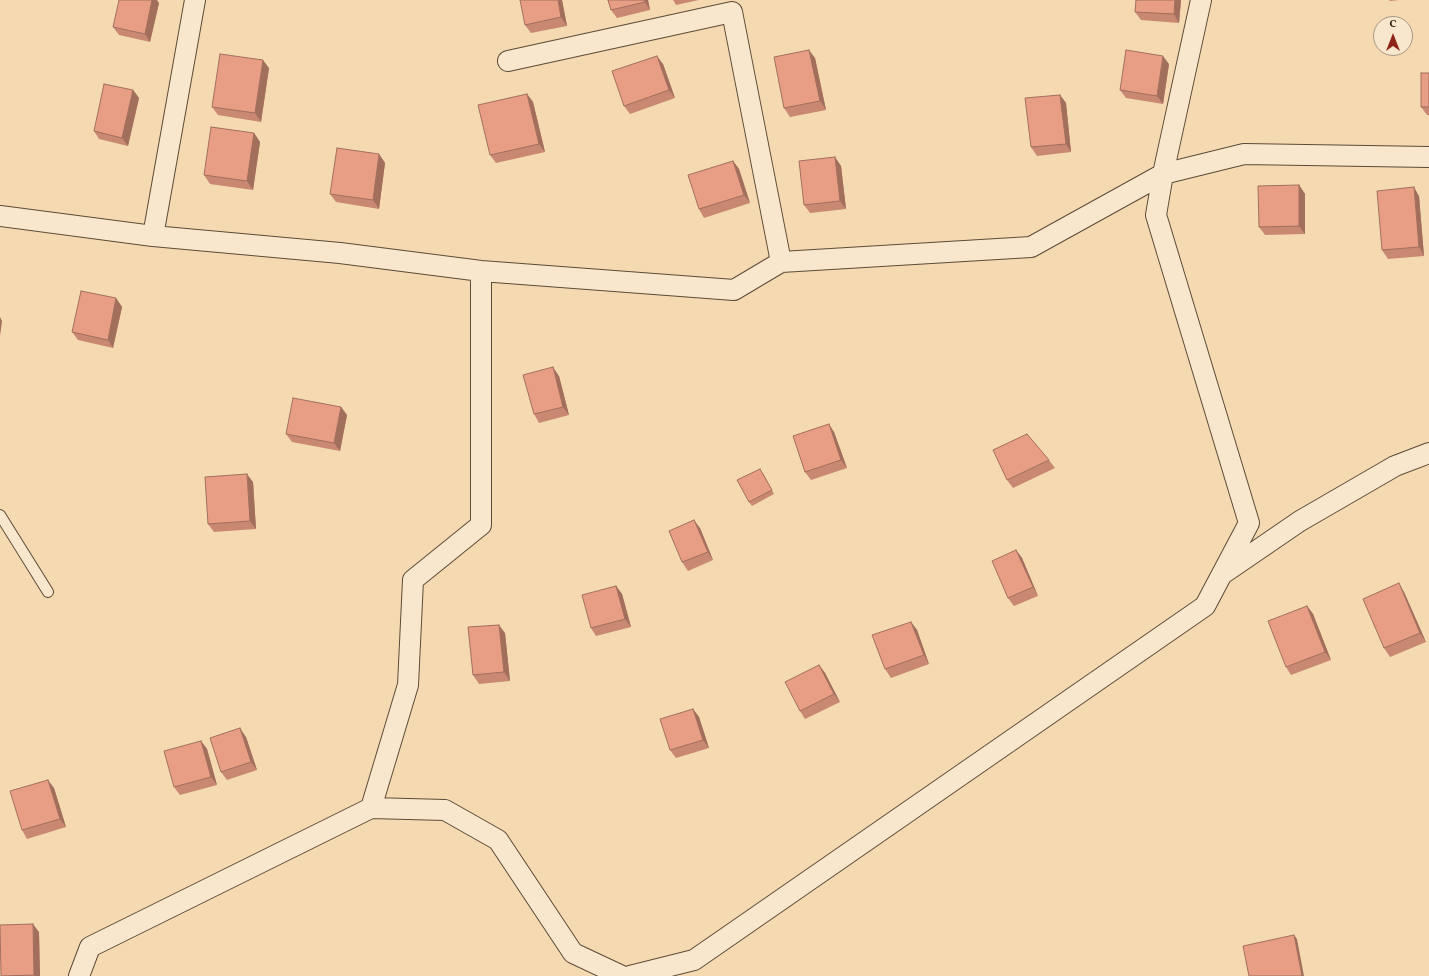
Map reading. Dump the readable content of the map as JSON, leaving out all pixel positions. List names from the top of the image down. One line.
{"north":"top"}
